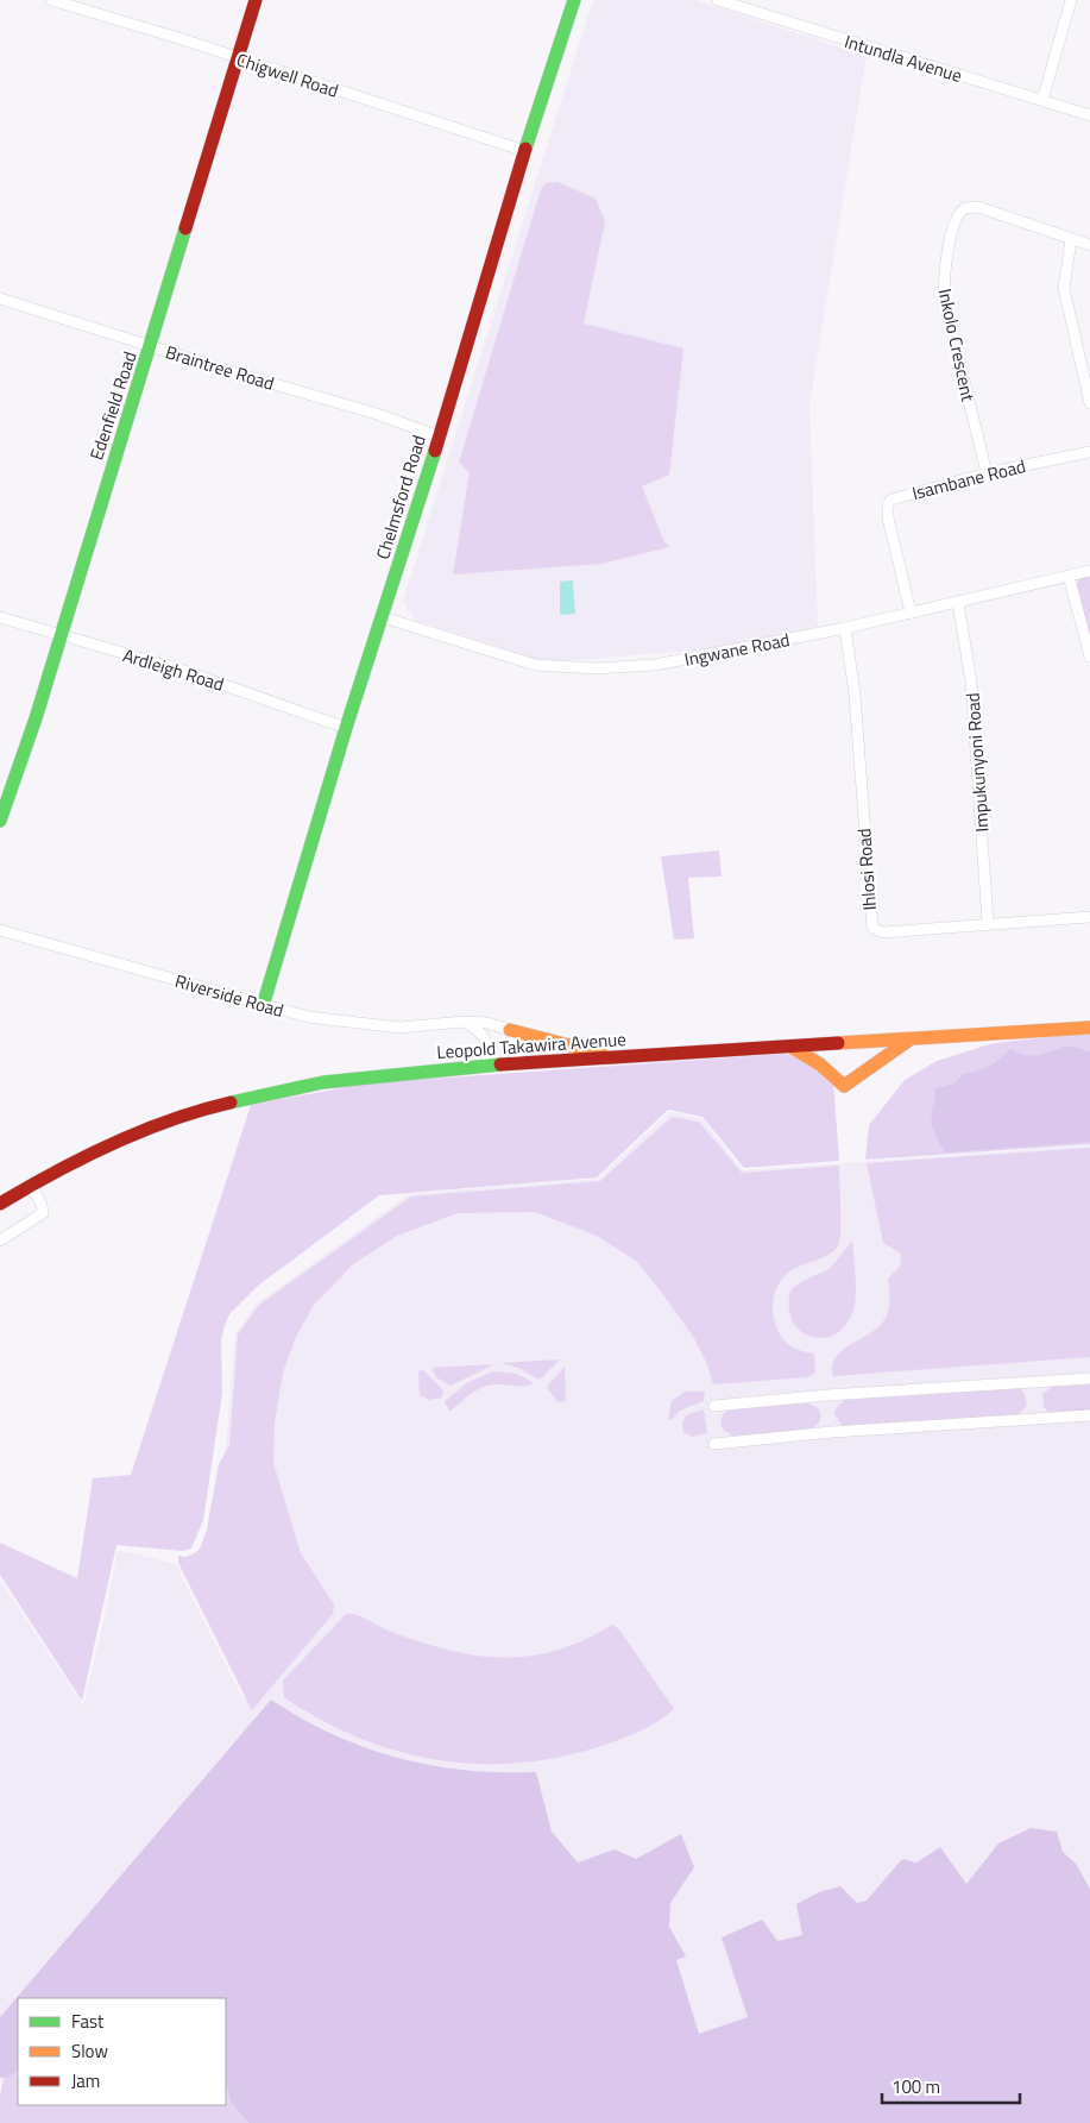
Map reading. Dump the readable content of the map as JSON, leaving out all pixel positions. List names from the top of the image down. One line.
{"streets":{"main road":["Edenfield Road","Chelmsford Road","Leopold Takawira Avenue"],"street":["Intundla Avenue","Chigwell Road","Inkolo Crescent","Braintree Road","Isambane Road","Ingwane Road","Ardleigh Road","Impukunyoni Road","Ihlosi Road","Riverside Road"]},"crossings":[["Chigwell Road","Edenfield Road"],["Chigwell Road","Chelmsford Road"],["Inkolo Crescent","Isambane Road"],["Braintree Road","Edenfield Road"],["Braintree Road","Chelmsford Road"],["Edenfield Road","Ardleigh Road"],["Isambane Road","Ingwane Road"],["Chelmsford Road","Ingwane Road"],["Chelmsford Road","Ardleigh Road"],["Chelmsford Road","Riverside Road"],["Ingwane Road","Impukunyoni Road"],["Ingwane Road","Ihlosi Road"],["Impukunyoni Road","Ihlosi Road"]],"legend":["Fast","Slow","Jam"],"scale_bar":"100 m"}
